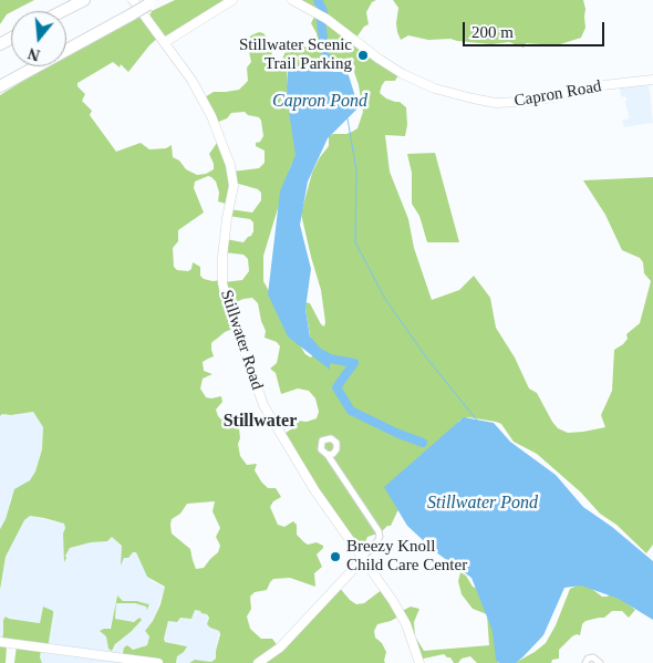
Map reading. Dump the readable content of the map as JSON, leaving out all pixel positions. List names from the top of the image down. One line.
{"streets":{"street":["Capron Road","Stillwater Road"]},"districts":["Stillwater"],"water":["Capron Pond","Stillwater Pond"],"places":["Stillwater Scenic Trail Parking","Breezy Knoll Child Care Center"],"scale_bar":"200 m","north":"bottom"}
